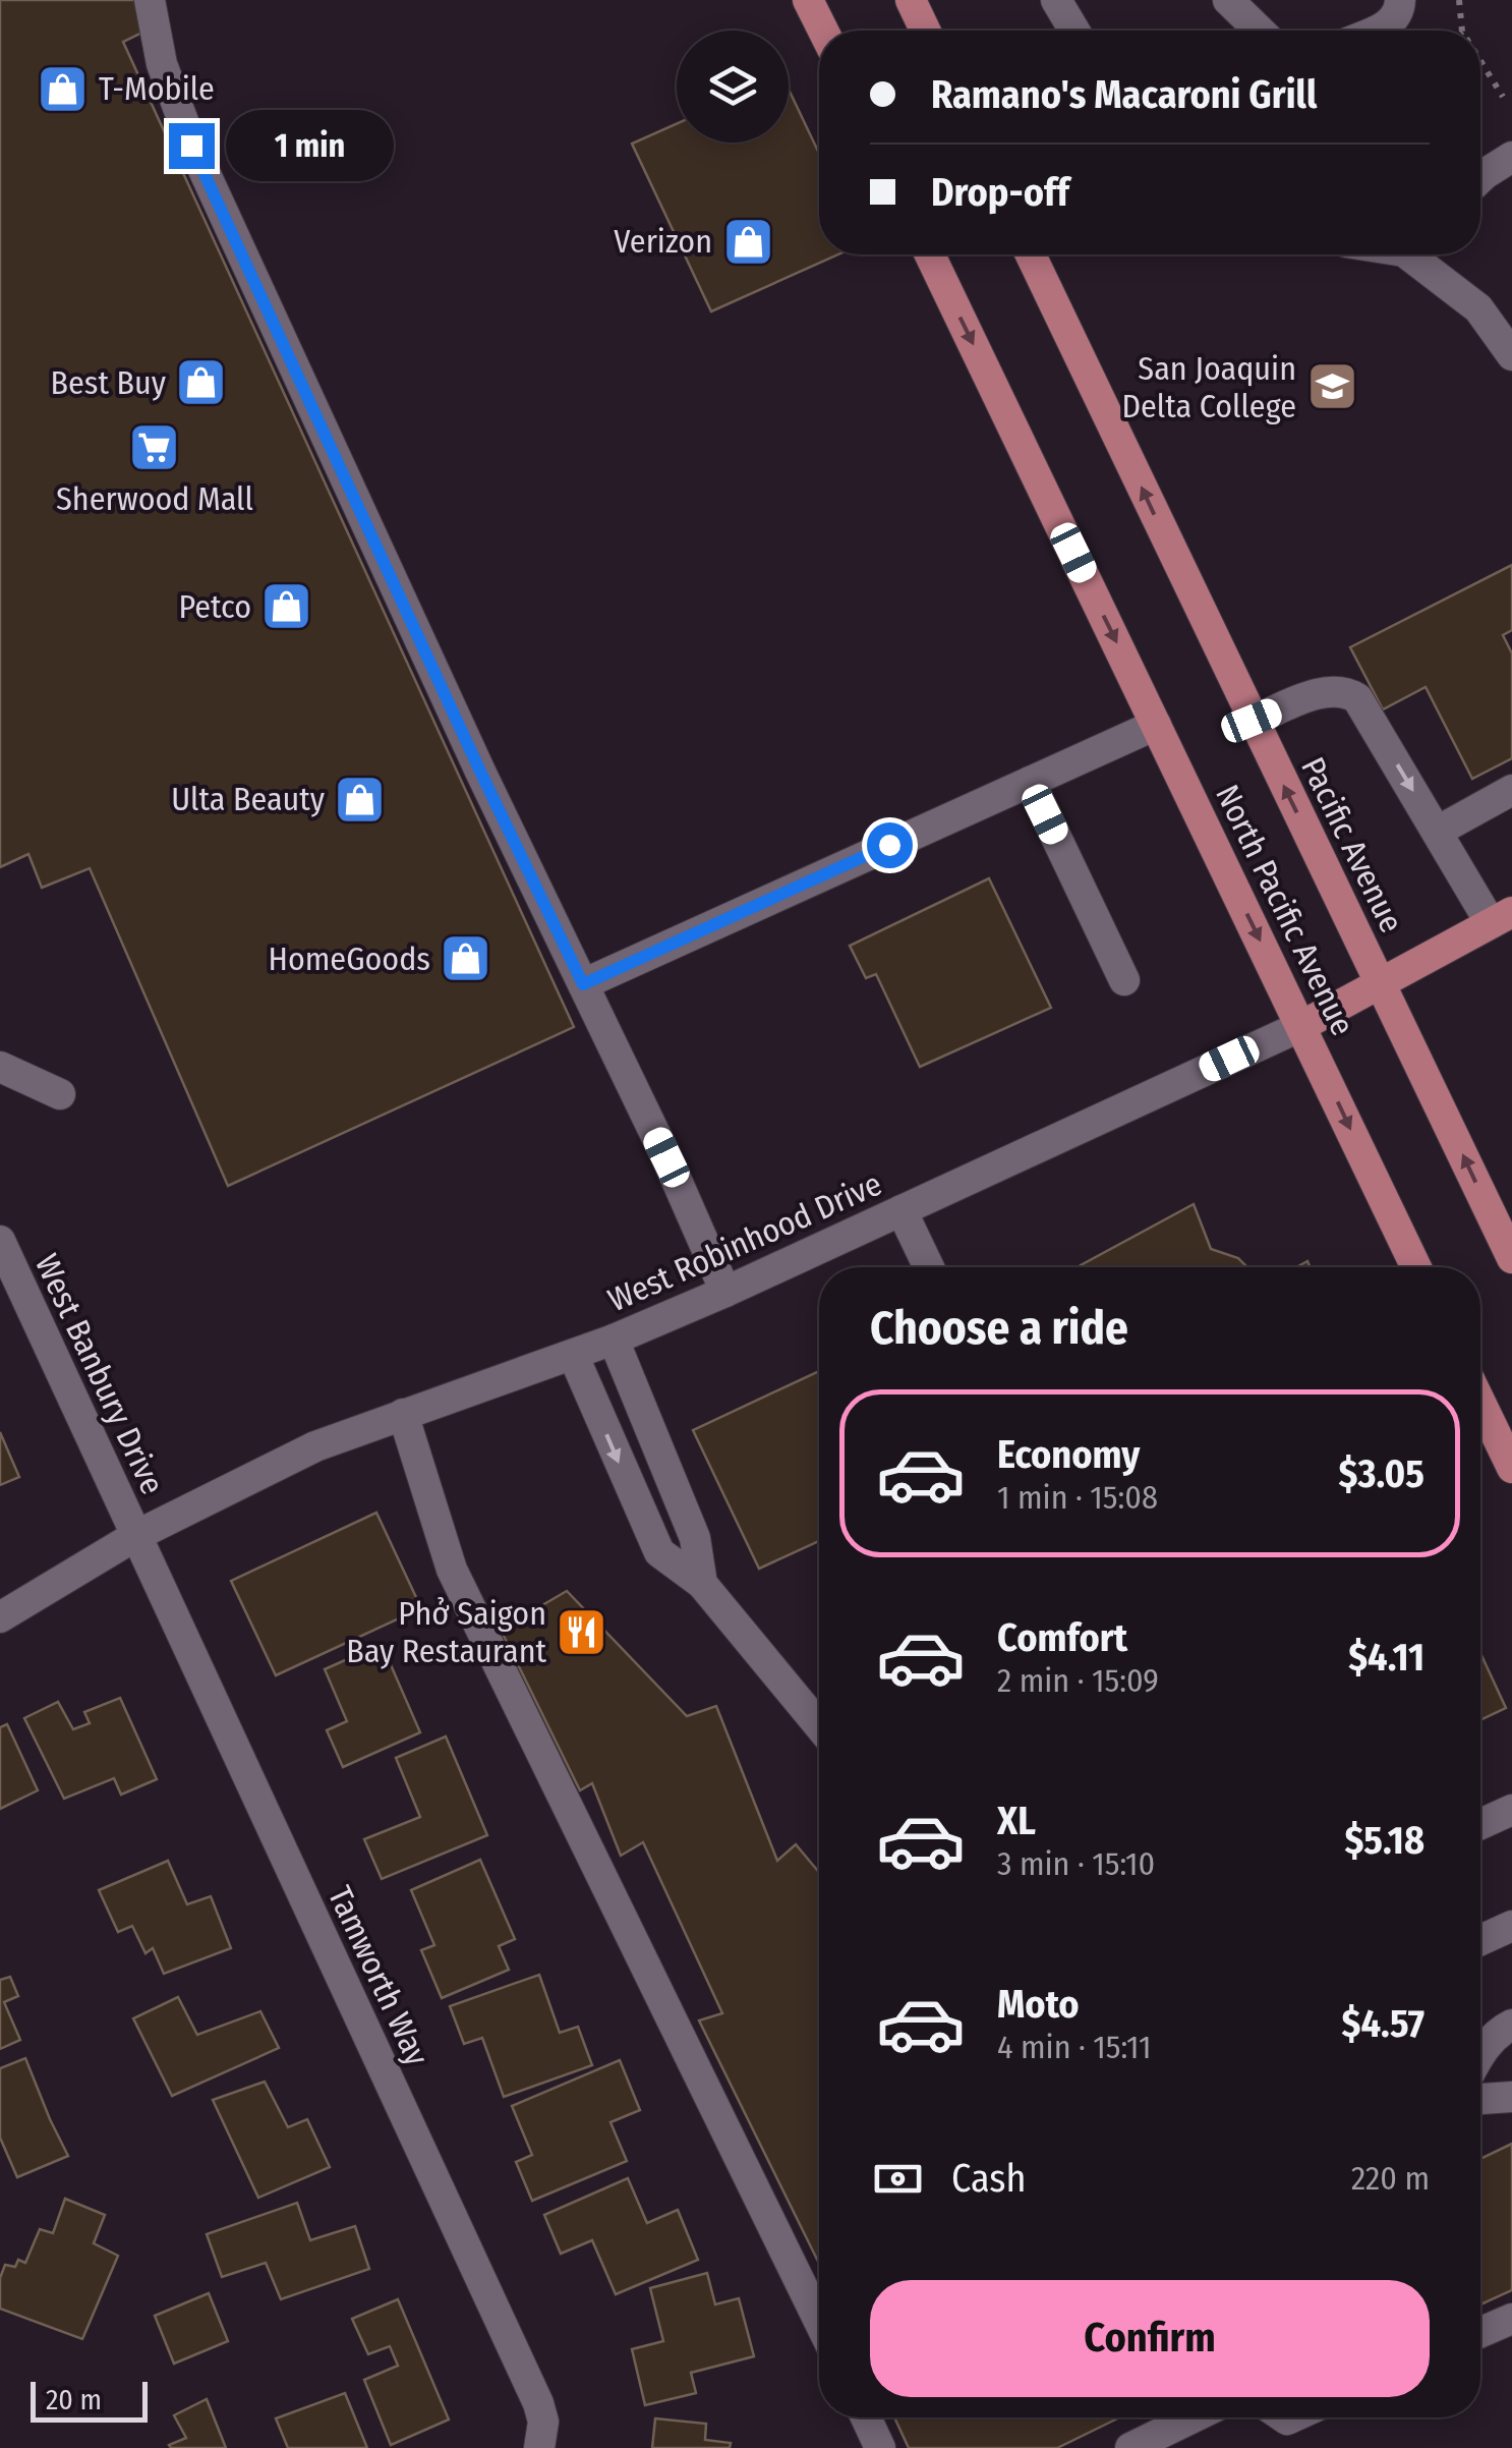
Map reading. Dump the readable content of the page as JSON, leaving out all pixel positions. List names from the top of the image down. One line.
{"streets":{"main road":["Pacific Avenue","North Pacific Avenue","West Robinhood Drive"],"street":["West Banbury Drive","Tamworth Way"]},"crossings":[["Pacific Avenue","West Robinhood Drive"],["North Pacific Avenue","West Robinhood Drive"],["West Robinhood Drive","West Banbury Drive"],["West Robinhood Drive","Tamworth Way"],["West Banbury Drive","Tamworth Way"]],"one_way":["Pacific Avenue","North Pacific Avenue"],"places":{"shop":["T-Mobile","Verizon","Best Buy","Petco","Ulta Beauty","HomeGoods"],"school or university":["San Joaquin Delta College"],"supermarket":["Sherwood Mall"],"restaurant":["Phở Saigon Bay Restaurant"]},"scale_bar":"20 m","page":{"banner":["Ramano's Macaroni Grill","Drop-off"],"bubble":"1 min","heading":"Choose a ride","list":[{"name":"Economy","note":"1 min · 15:08","value":"$3.05"},{"name":"Comfort","note":"2 min · 15:09","value":"$4.11"},{"name":"XL","note":"3 min · 15:10","value":"$5.18"},{"name":"Moto","note":"4 min · 15:11","value":"$4.57"}],"pay":["Cash","220 m"],"buttons":"Confirm","scale":"20 m"}}
